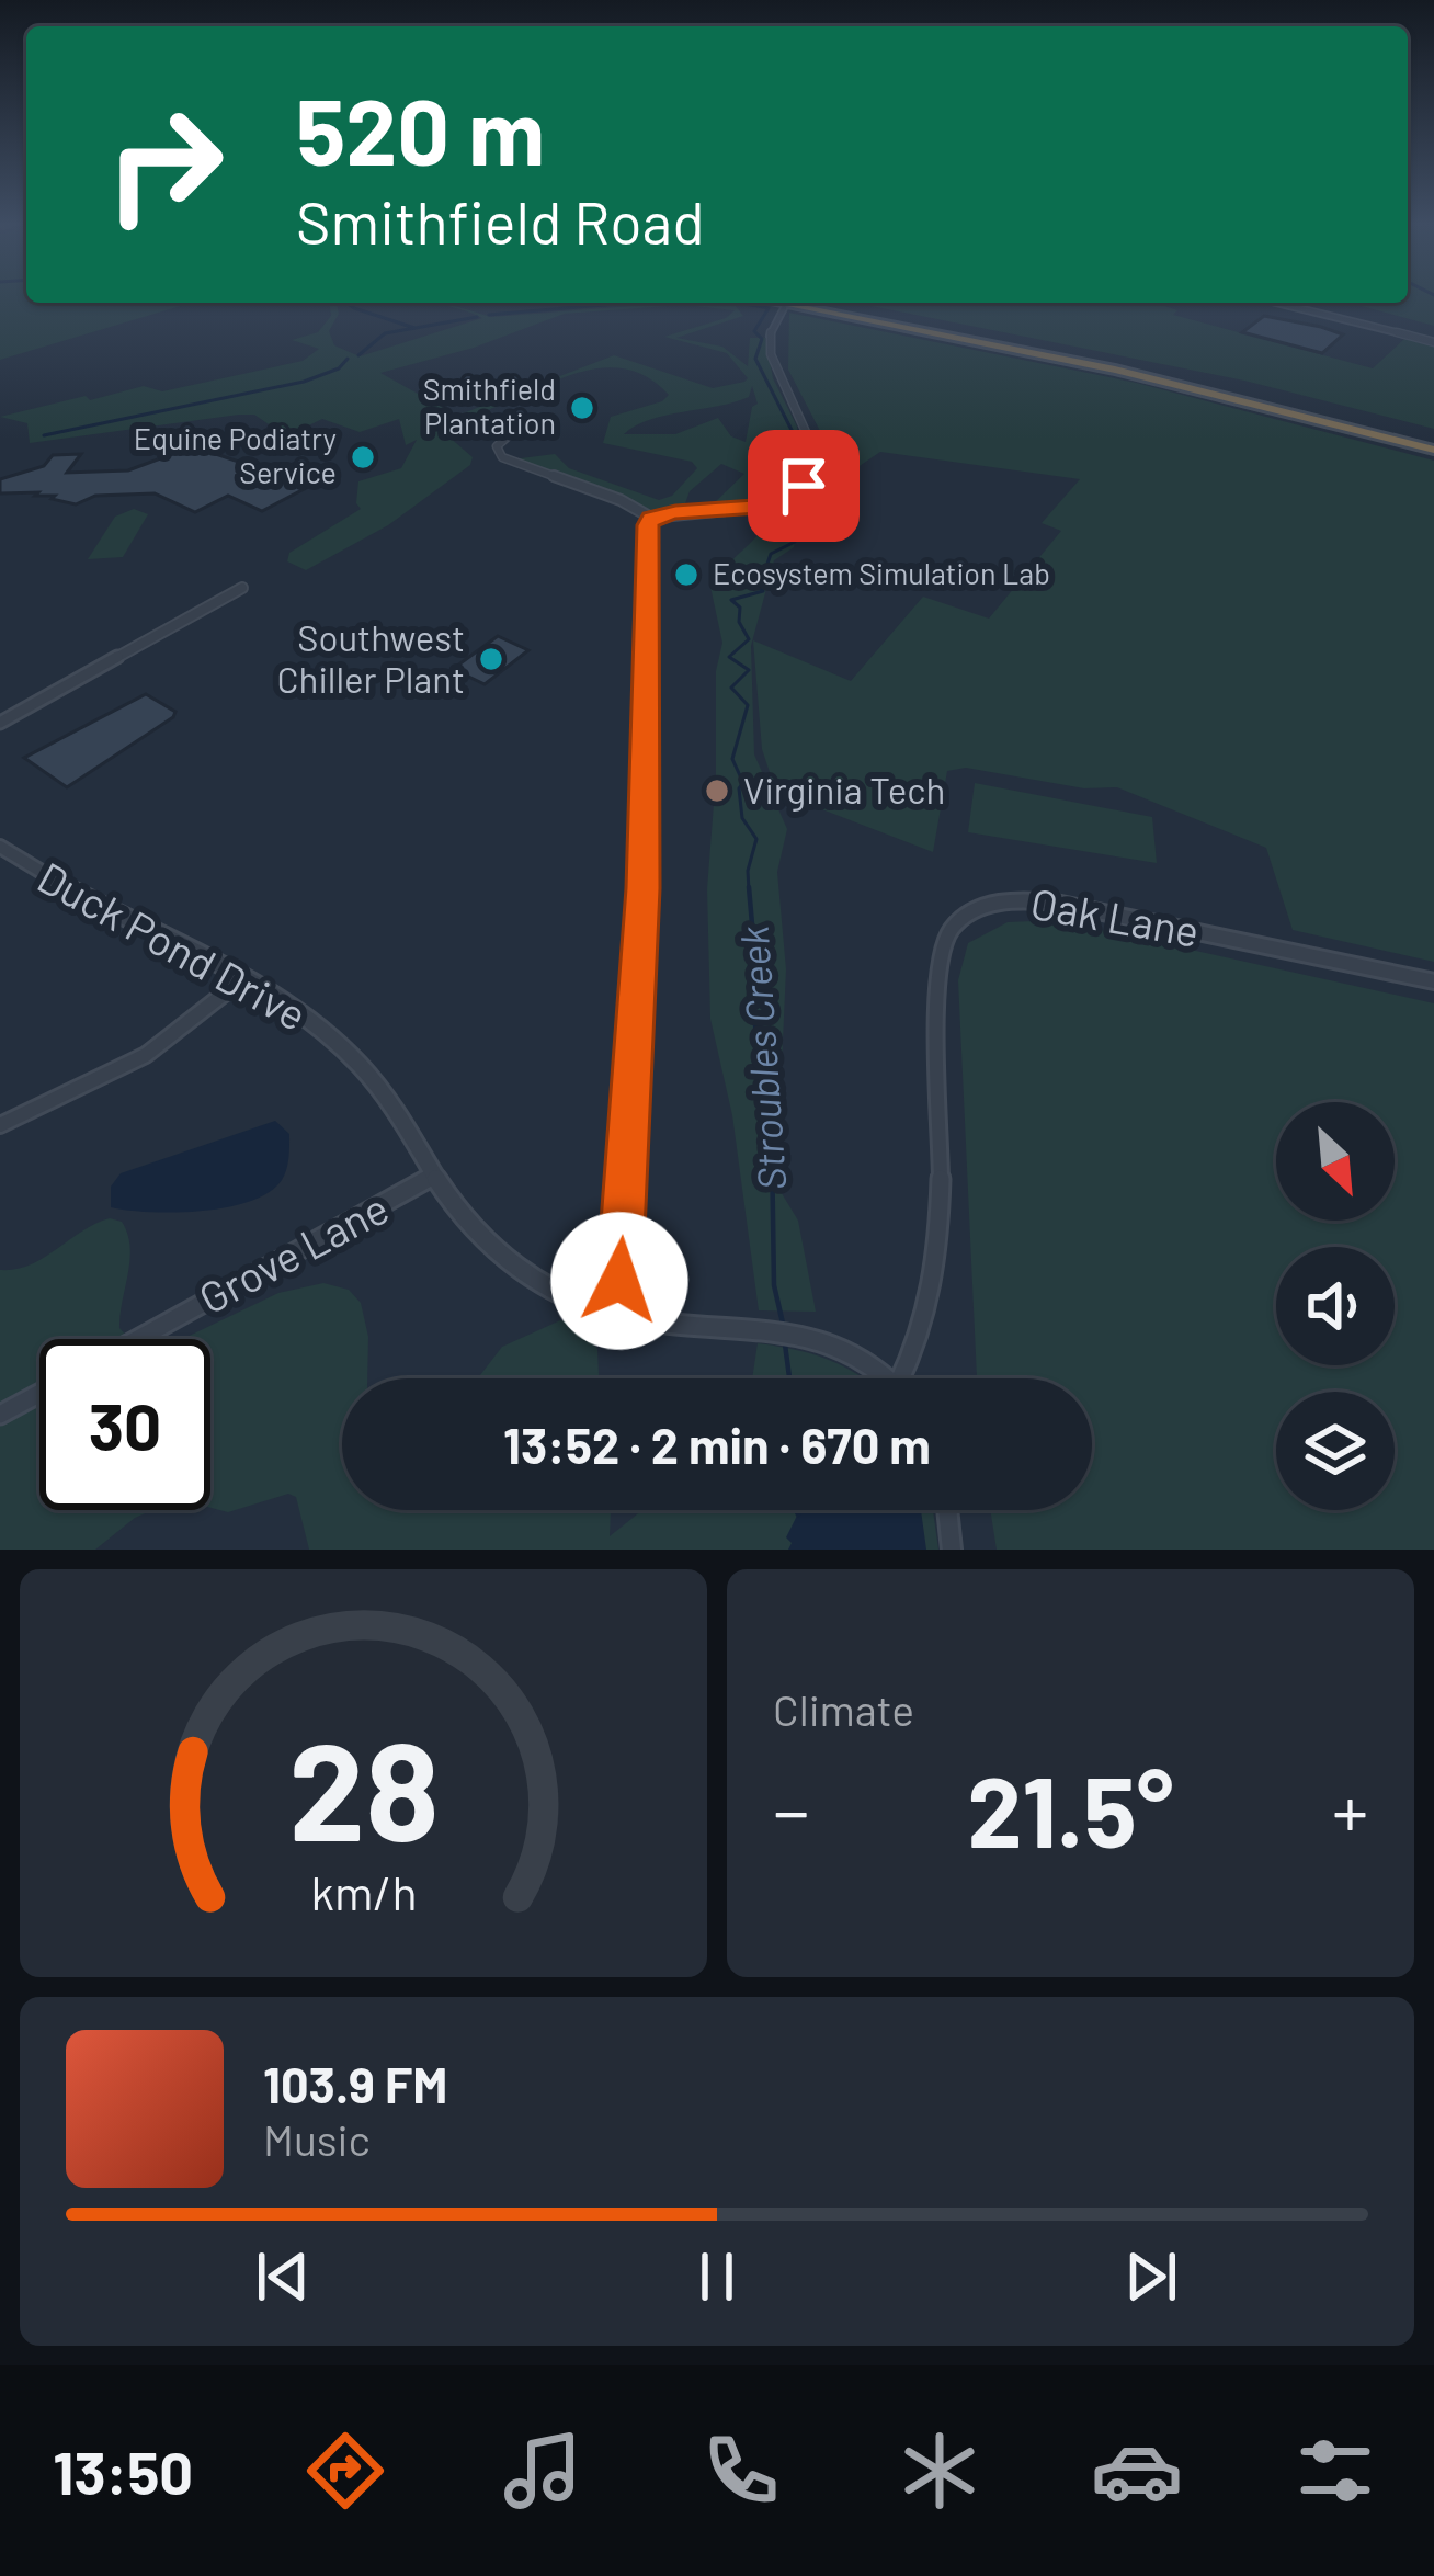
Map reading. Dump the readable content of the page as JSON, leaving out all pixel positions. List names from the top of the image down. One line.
{"streets":{"street":["Oak Lane","Duck Pond Drive","Grove Lane"]},"crossings":[["Duck Pond Drive","Grove Lane"]],"water":["Stroubles Creek"],"places":["Smithfield Plantation","Equine Podiatry Service","Ecosystem Simulation Lab","Southwest Chiller Plant","Virginia Tech"],"north":"bottom right","page":{"turn":["520 m","Smithfield Road"],"limit":"30","trip":"13:52 · 2 min · 670 m","tile":"Climate","heat":["−","21.5°","+"],"song":["103.9 FM","Music"],"tabs":"13:50","gauge":["28","km/h"]}}
